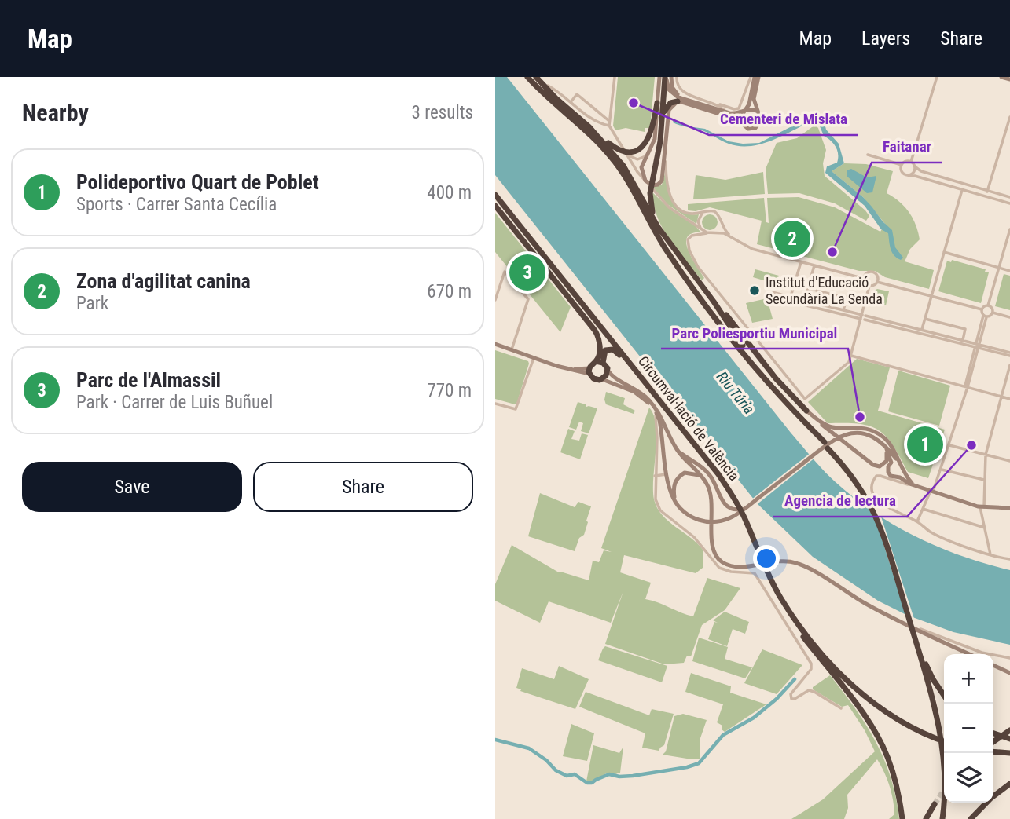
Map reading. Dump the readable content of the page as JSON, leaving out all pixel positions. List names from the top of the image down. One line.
{"streets":{"highway":["Circumval·lació de València"]},"water":["Riu Túria"],"places":["Cementeri de Mislata","Faitanar","Institut d'Educació Secundària La Senda","Parc Poliesportiu Municipal","Agencia de lectura"],"page":{"header":"Map","nav":["Map","Layers","Share"],"heading":["Nearby","3 results"],"list":[{"mark":"1","name":"Polideportivo Quart de Poblet","note":"Sports · Carrer Santa Cecília","value":"400 m"},{"mark":"2","name":"Zona d'agilitat canina","note":"Park","value":"670 m"},{"mark":"3","name":"Parc de l'Almassil","note":"Park · Carrer de Luis Buñuel","value":"770 m"}],"pins":["2","3","1"],"buttons":["Save","Share"],"map_buttons":["+","−"]}}
